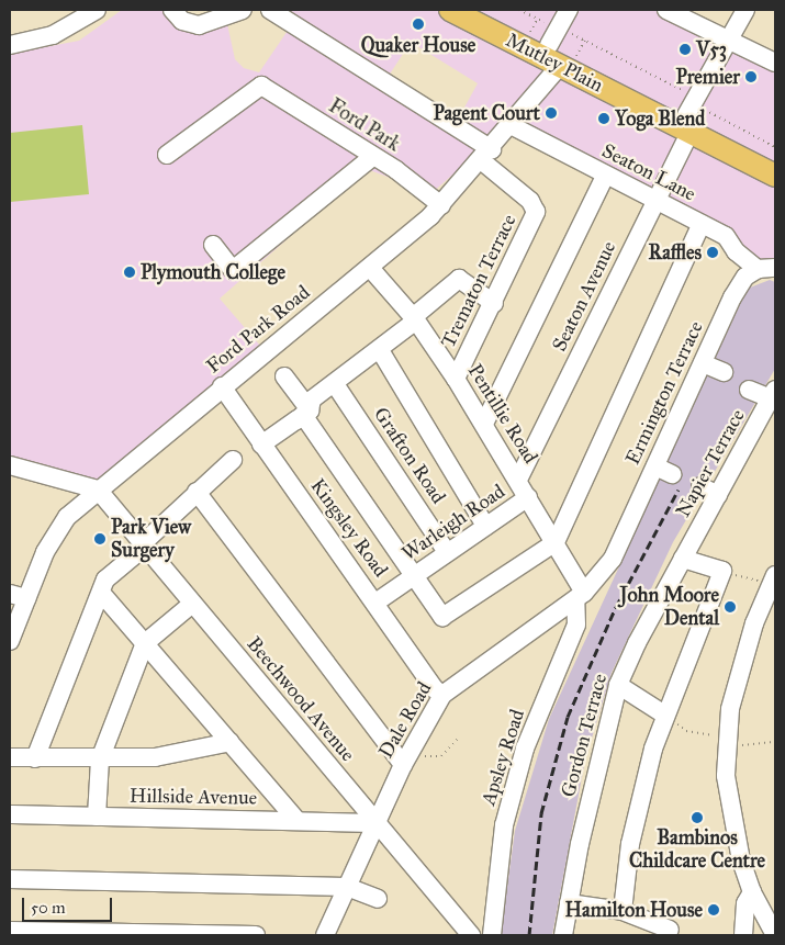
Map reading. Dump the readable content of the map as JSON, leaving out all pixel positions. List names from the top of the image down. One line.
{"streets":{"main road":["Mutley Plain"],"street":["Ford Park","Seaton Lane","Trematon Terrace","Seaton Avenue","Ford Park Road","Ermington Terrace","Pentillie Road","Grafton Road","Napier Terrace","Warleigh Road","Kingsley Road","Beechwood Avenue","Dale Road","Gordon Terrace","Apsley Road","Hillside Avenue"]},"crossings":[["Mutley Plain","Seaton Avenue"],["Mutley Plain","Ford Park Road"],["Ford Park","Ford Park Road"],["Seaton Lane","Seaton Avenue"],["Seaton Lane","Ford Park Road"],["Seaton Lane","Ermington Terrace"],["Trematon Terrace","Ford Park Road"],["Trematon Terrace","Pentillie Road"],["Seaton Avenue","Pentillie Road"],["Ford Park Road","Pentillie Road"],["Ford Park Road","Kingsley Road"],["Ford Park Road","Beechwood Avenue"],["Ermington Terrace","Dale Road"],["Pentillie Road","Warleigh Road"],["Pentillie Road","Dale Road"],["Pentillie Road","Apsley Road"],["Grafton Road","Warleigh Road"],["Napier Terrace","Gordon Terrace"],["Warleigh Road","Kingsley Road"],["Kingsley Road","Dale Road"],["Beechwood Avenue","Dale Road"],["Beechwood Avenue","Hillside Avenue"],["Dale Road","Apsley Road"],["Dale Road","Hillside Avenue"]],"places":["Quaker House","V53","Premier","Pagent Court","Yoga Blend","Raffles","Plymouth College","Park View Surgery","John Moore Dental","Bambinos Childcare Centre","Hamilton House"],"scale_bar":"50 m"}
